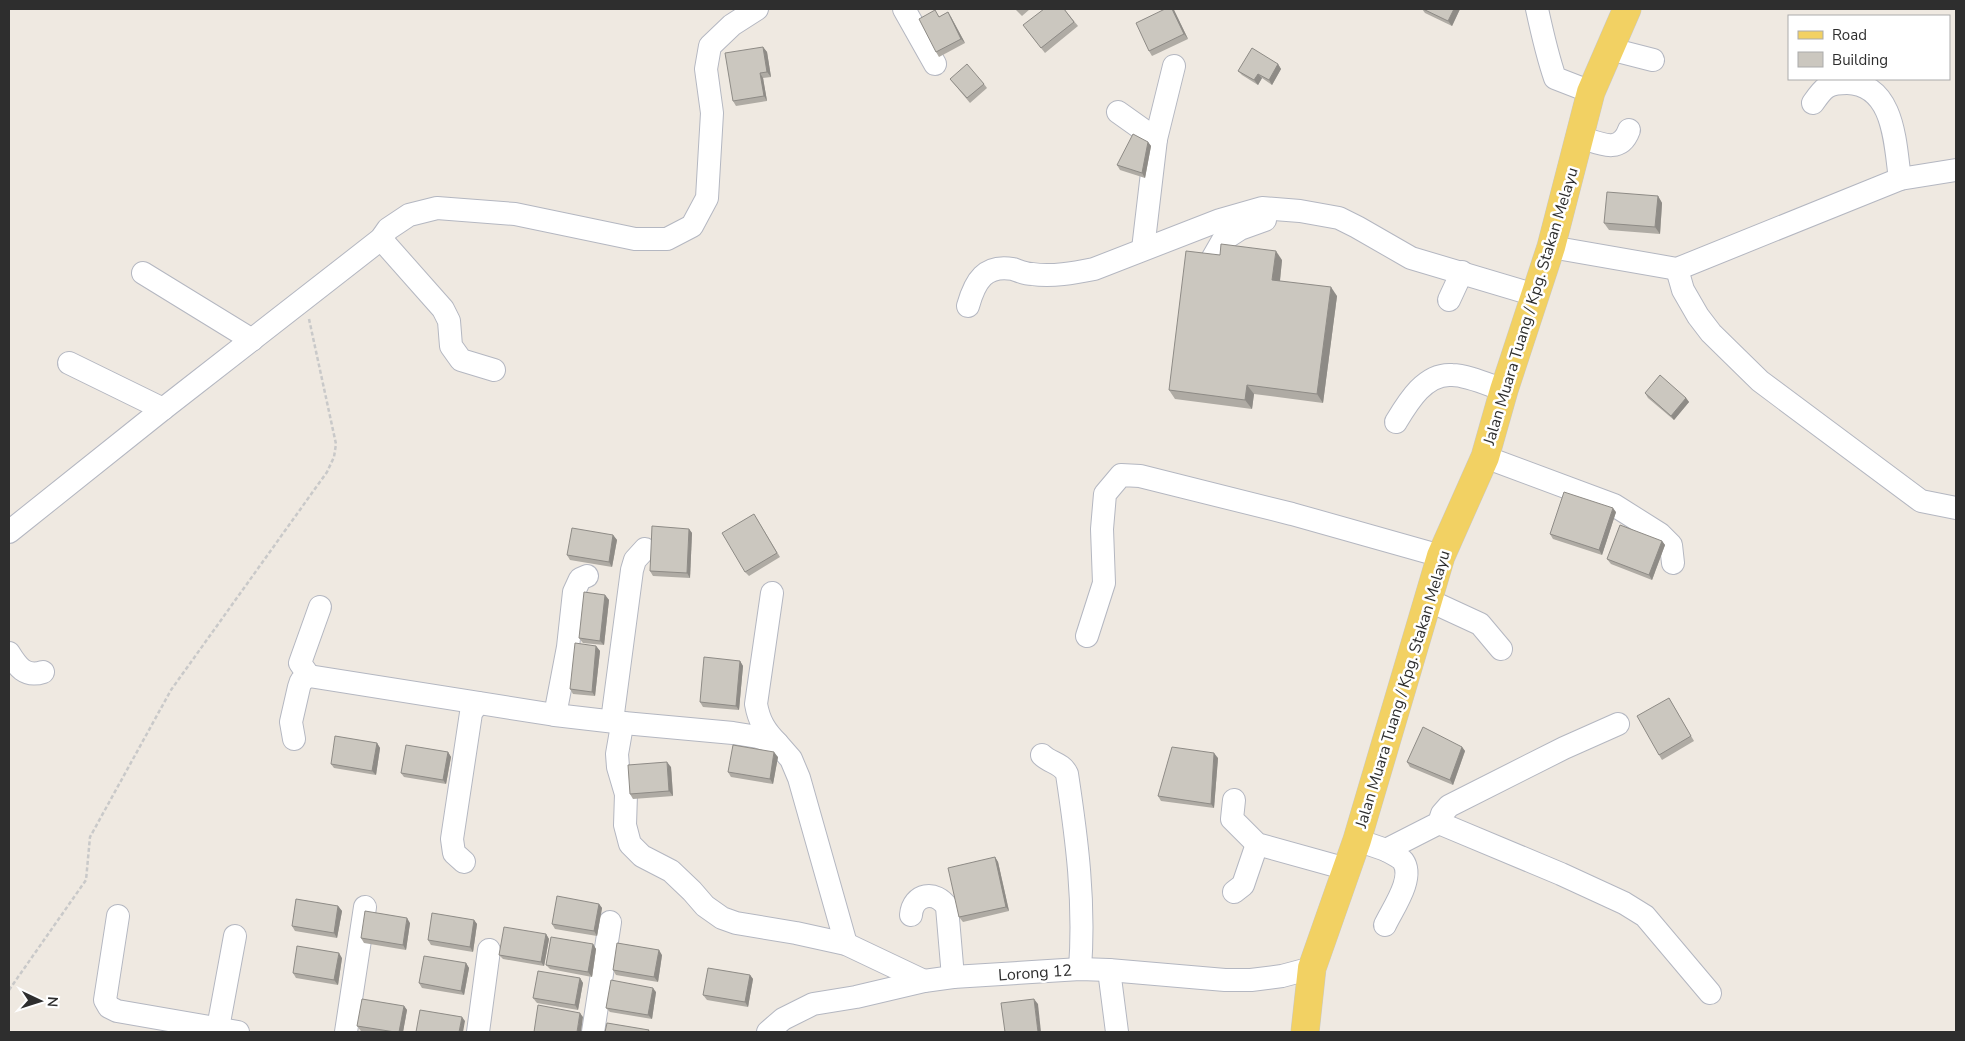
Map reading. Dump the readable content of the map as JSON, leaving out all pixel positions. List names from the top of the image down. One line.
{"streets":{"main road":["Jalan Muara Tuang / Kpg. Stakan Melayu"],"street":["Lorong 12"]},"crossings":[["Jalan Muara Tuang / Kpg. Stakan Melayu","Lorong 12"]],"legend":["Road","Building"],"north":"right"}
